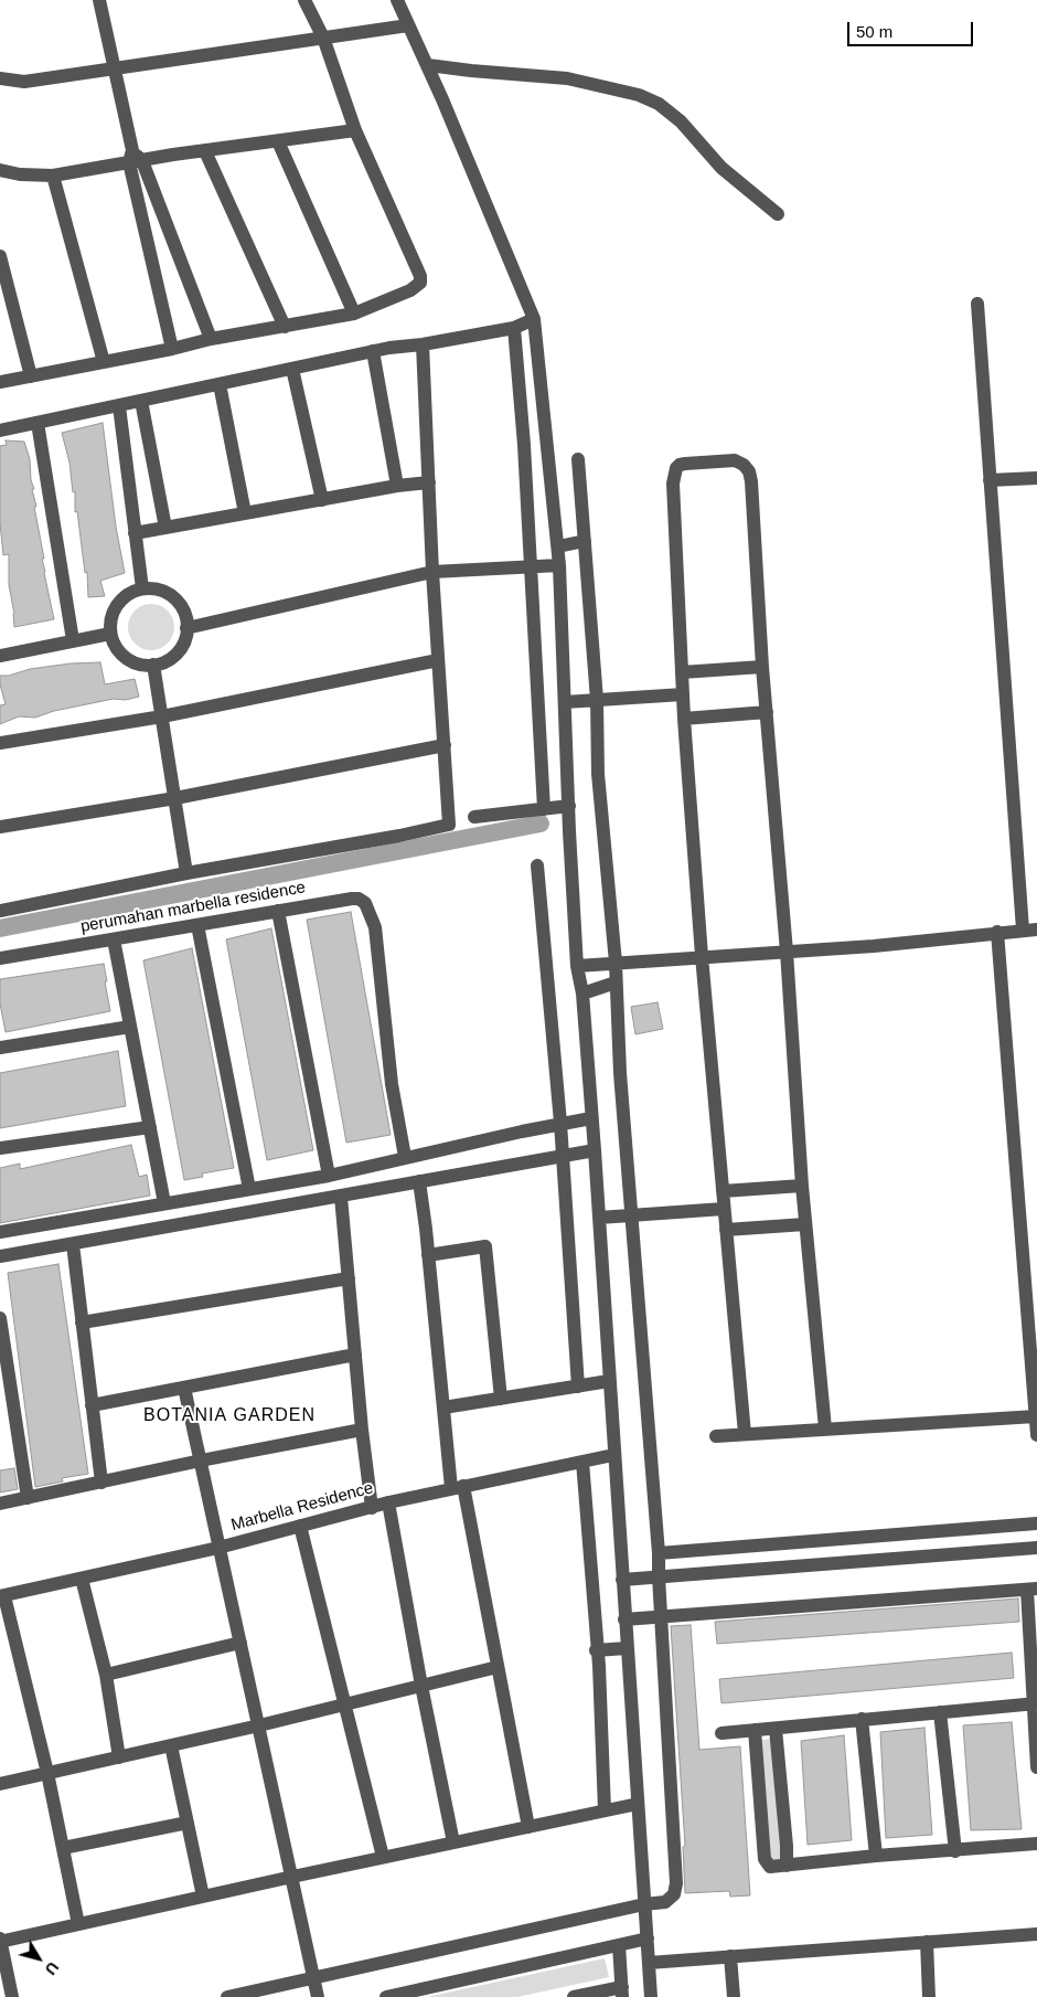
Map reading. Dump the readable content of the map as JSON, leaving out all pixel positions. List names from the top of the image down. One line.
{"streets":{"street":["perumahan marbella residence","Marbella Residence"]},"districts":["BOTANIA GARDEN"],"scale_bar":"50 m","north":"bottom right"}
